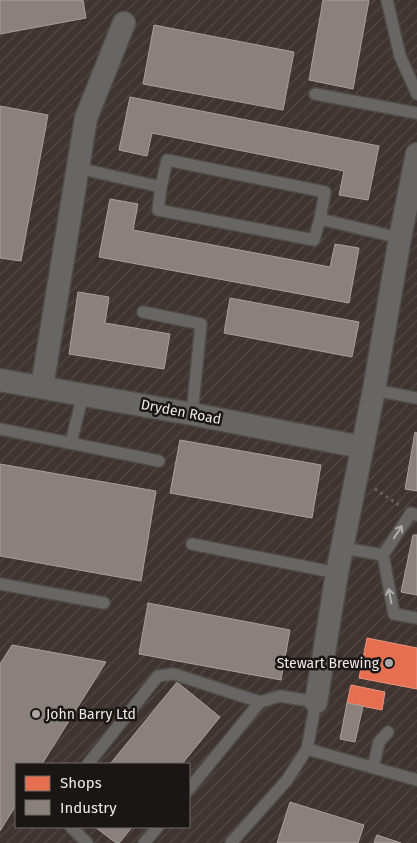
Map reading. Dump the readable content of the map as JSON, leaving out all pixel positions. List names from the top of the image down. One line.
{"streets":{"street":["Dryden Road"]},"places":["Stewart Brewing","John Barry Ltd"],"legend":["Shops","Industry"]}
